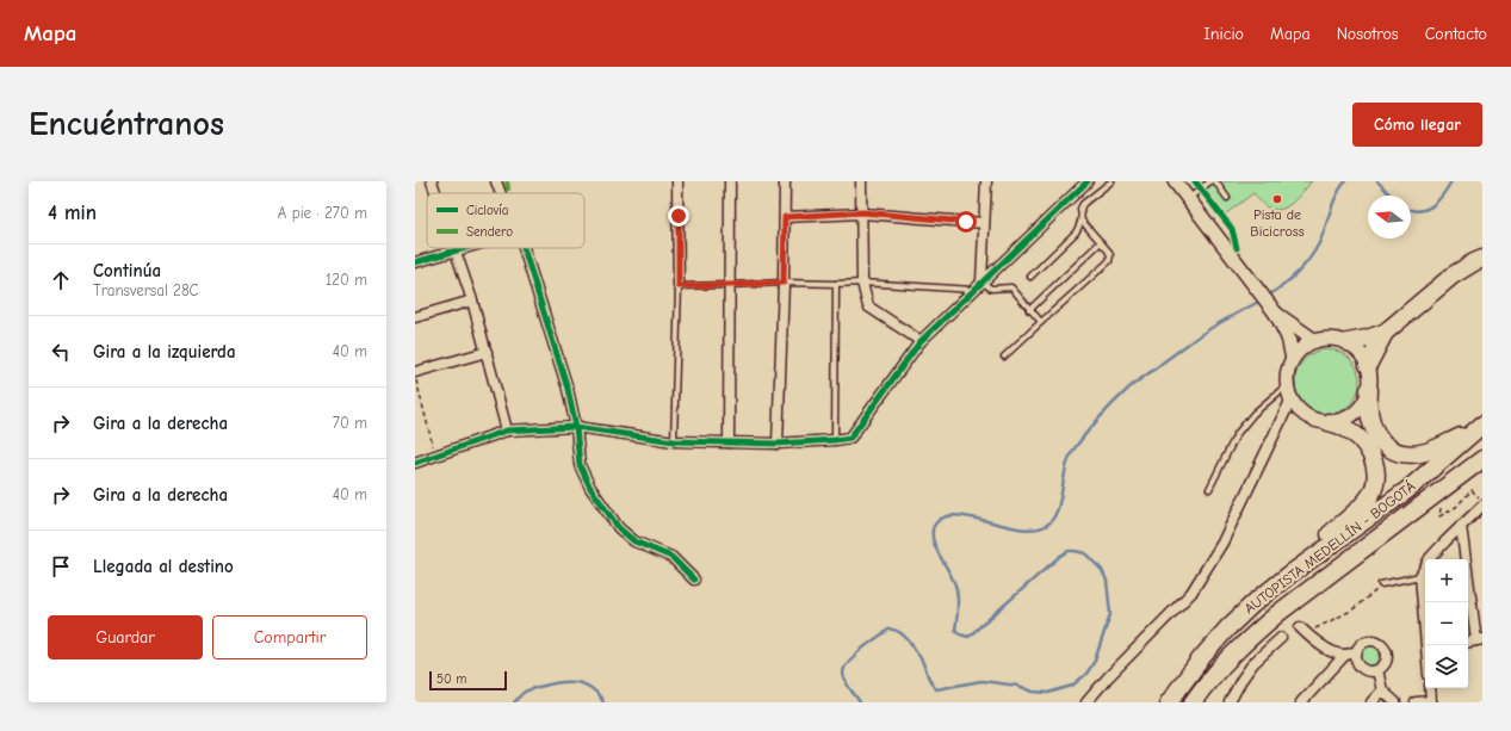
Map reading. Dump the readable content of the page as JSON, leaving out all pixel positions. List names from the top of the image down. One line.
{"streets":{"highway":["AUTOPISTA MEDELLÍN - BOGOTÁ"]},"places":["Pista de Bicicross"],"legend":["Ciclovía","Sendero"],"scale_bar":"50 m","north":"left","page":{"header":"Mapa","nav":["Inicio","Mapa","Nosotros","Contacto"],"buttons":["Cómo llegar",["Guardar","Compartir"]],"title":"Encuéntranos","heading":["4 min","A pie · 270 m"],"list":[["Continúa","Transversal 28C","120 m"],["Gira a la izquierda","40 m"],["Gira a la derecha","70 m"],["Gira a la derecha","40 m"],"Llegada al destino"],"map_buttons":["+","−"],"scale":"50 m"}}
